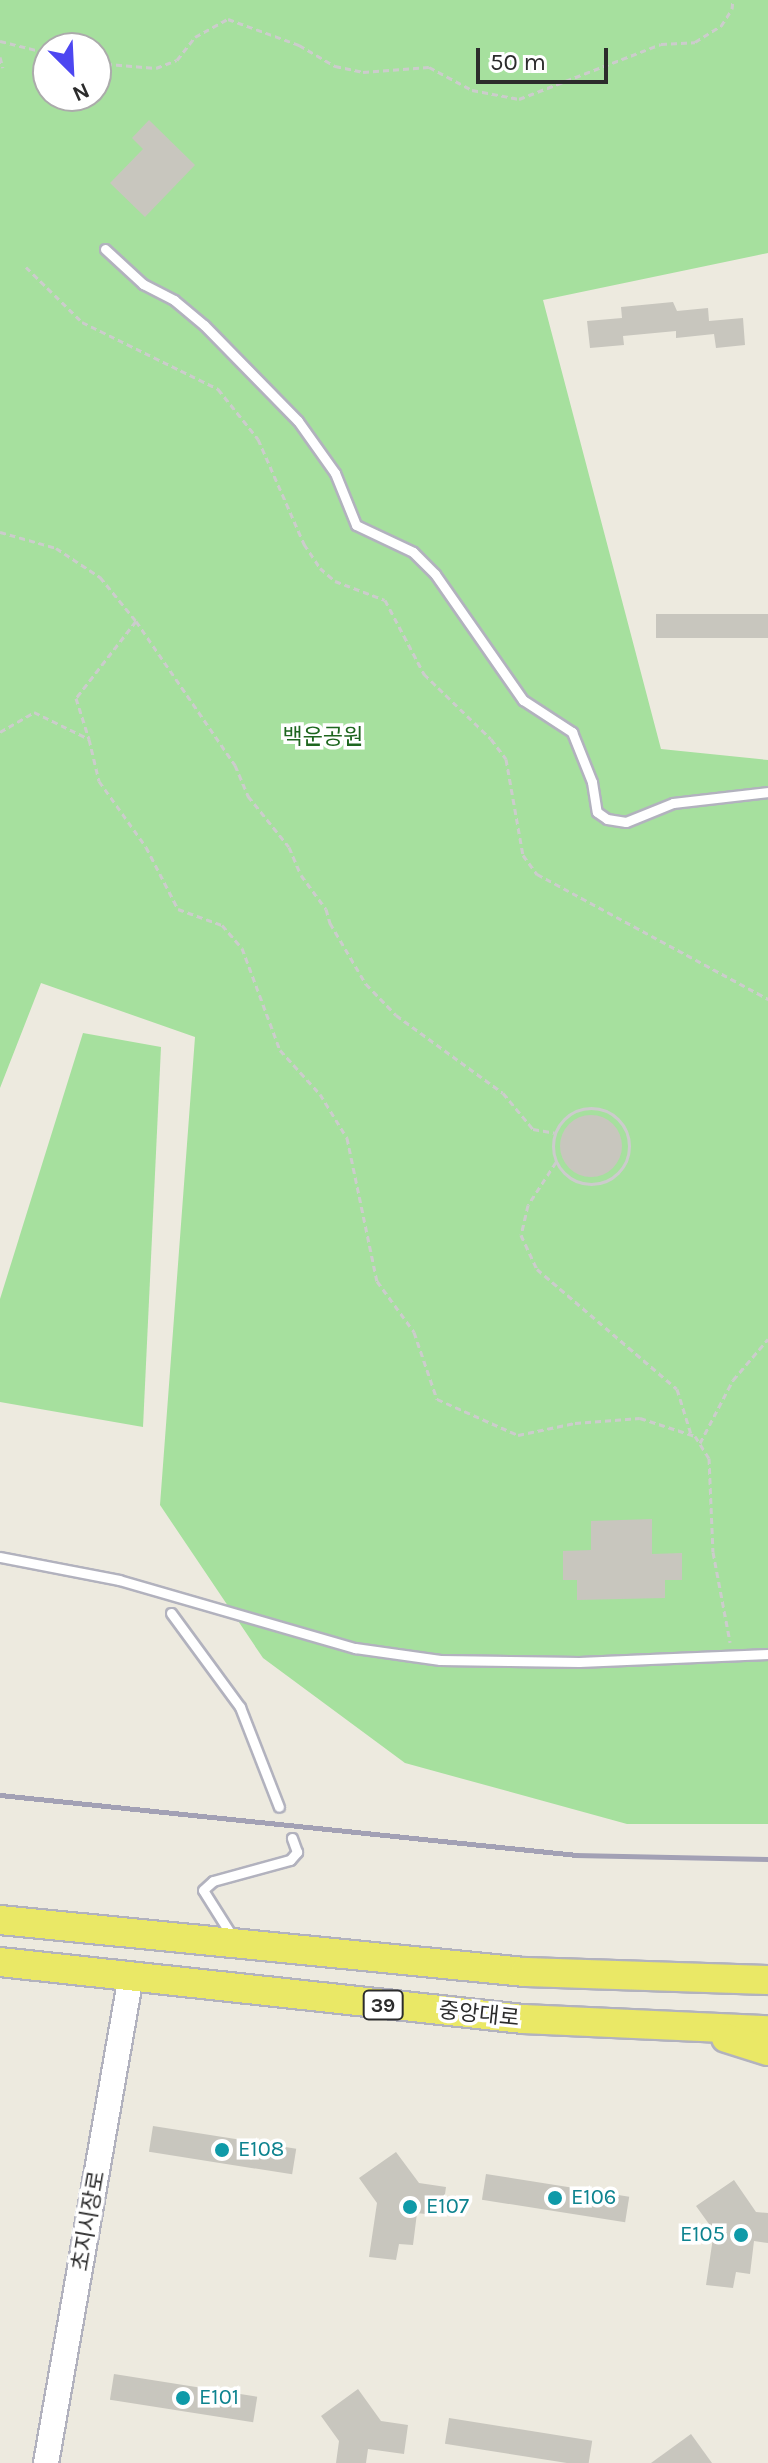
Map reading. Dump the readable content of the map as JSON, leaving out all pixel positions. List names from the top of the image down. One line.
{"streets":{"main road":["39","중앙대로"],"street":["초지시장로"]},"crossings":[["중앙대로","초지시장로"]],"parks":["백운공원"],"places":["E108","E106","E107","E105","E101"],"scale_bar":"50 m","north":"bottom right"}
